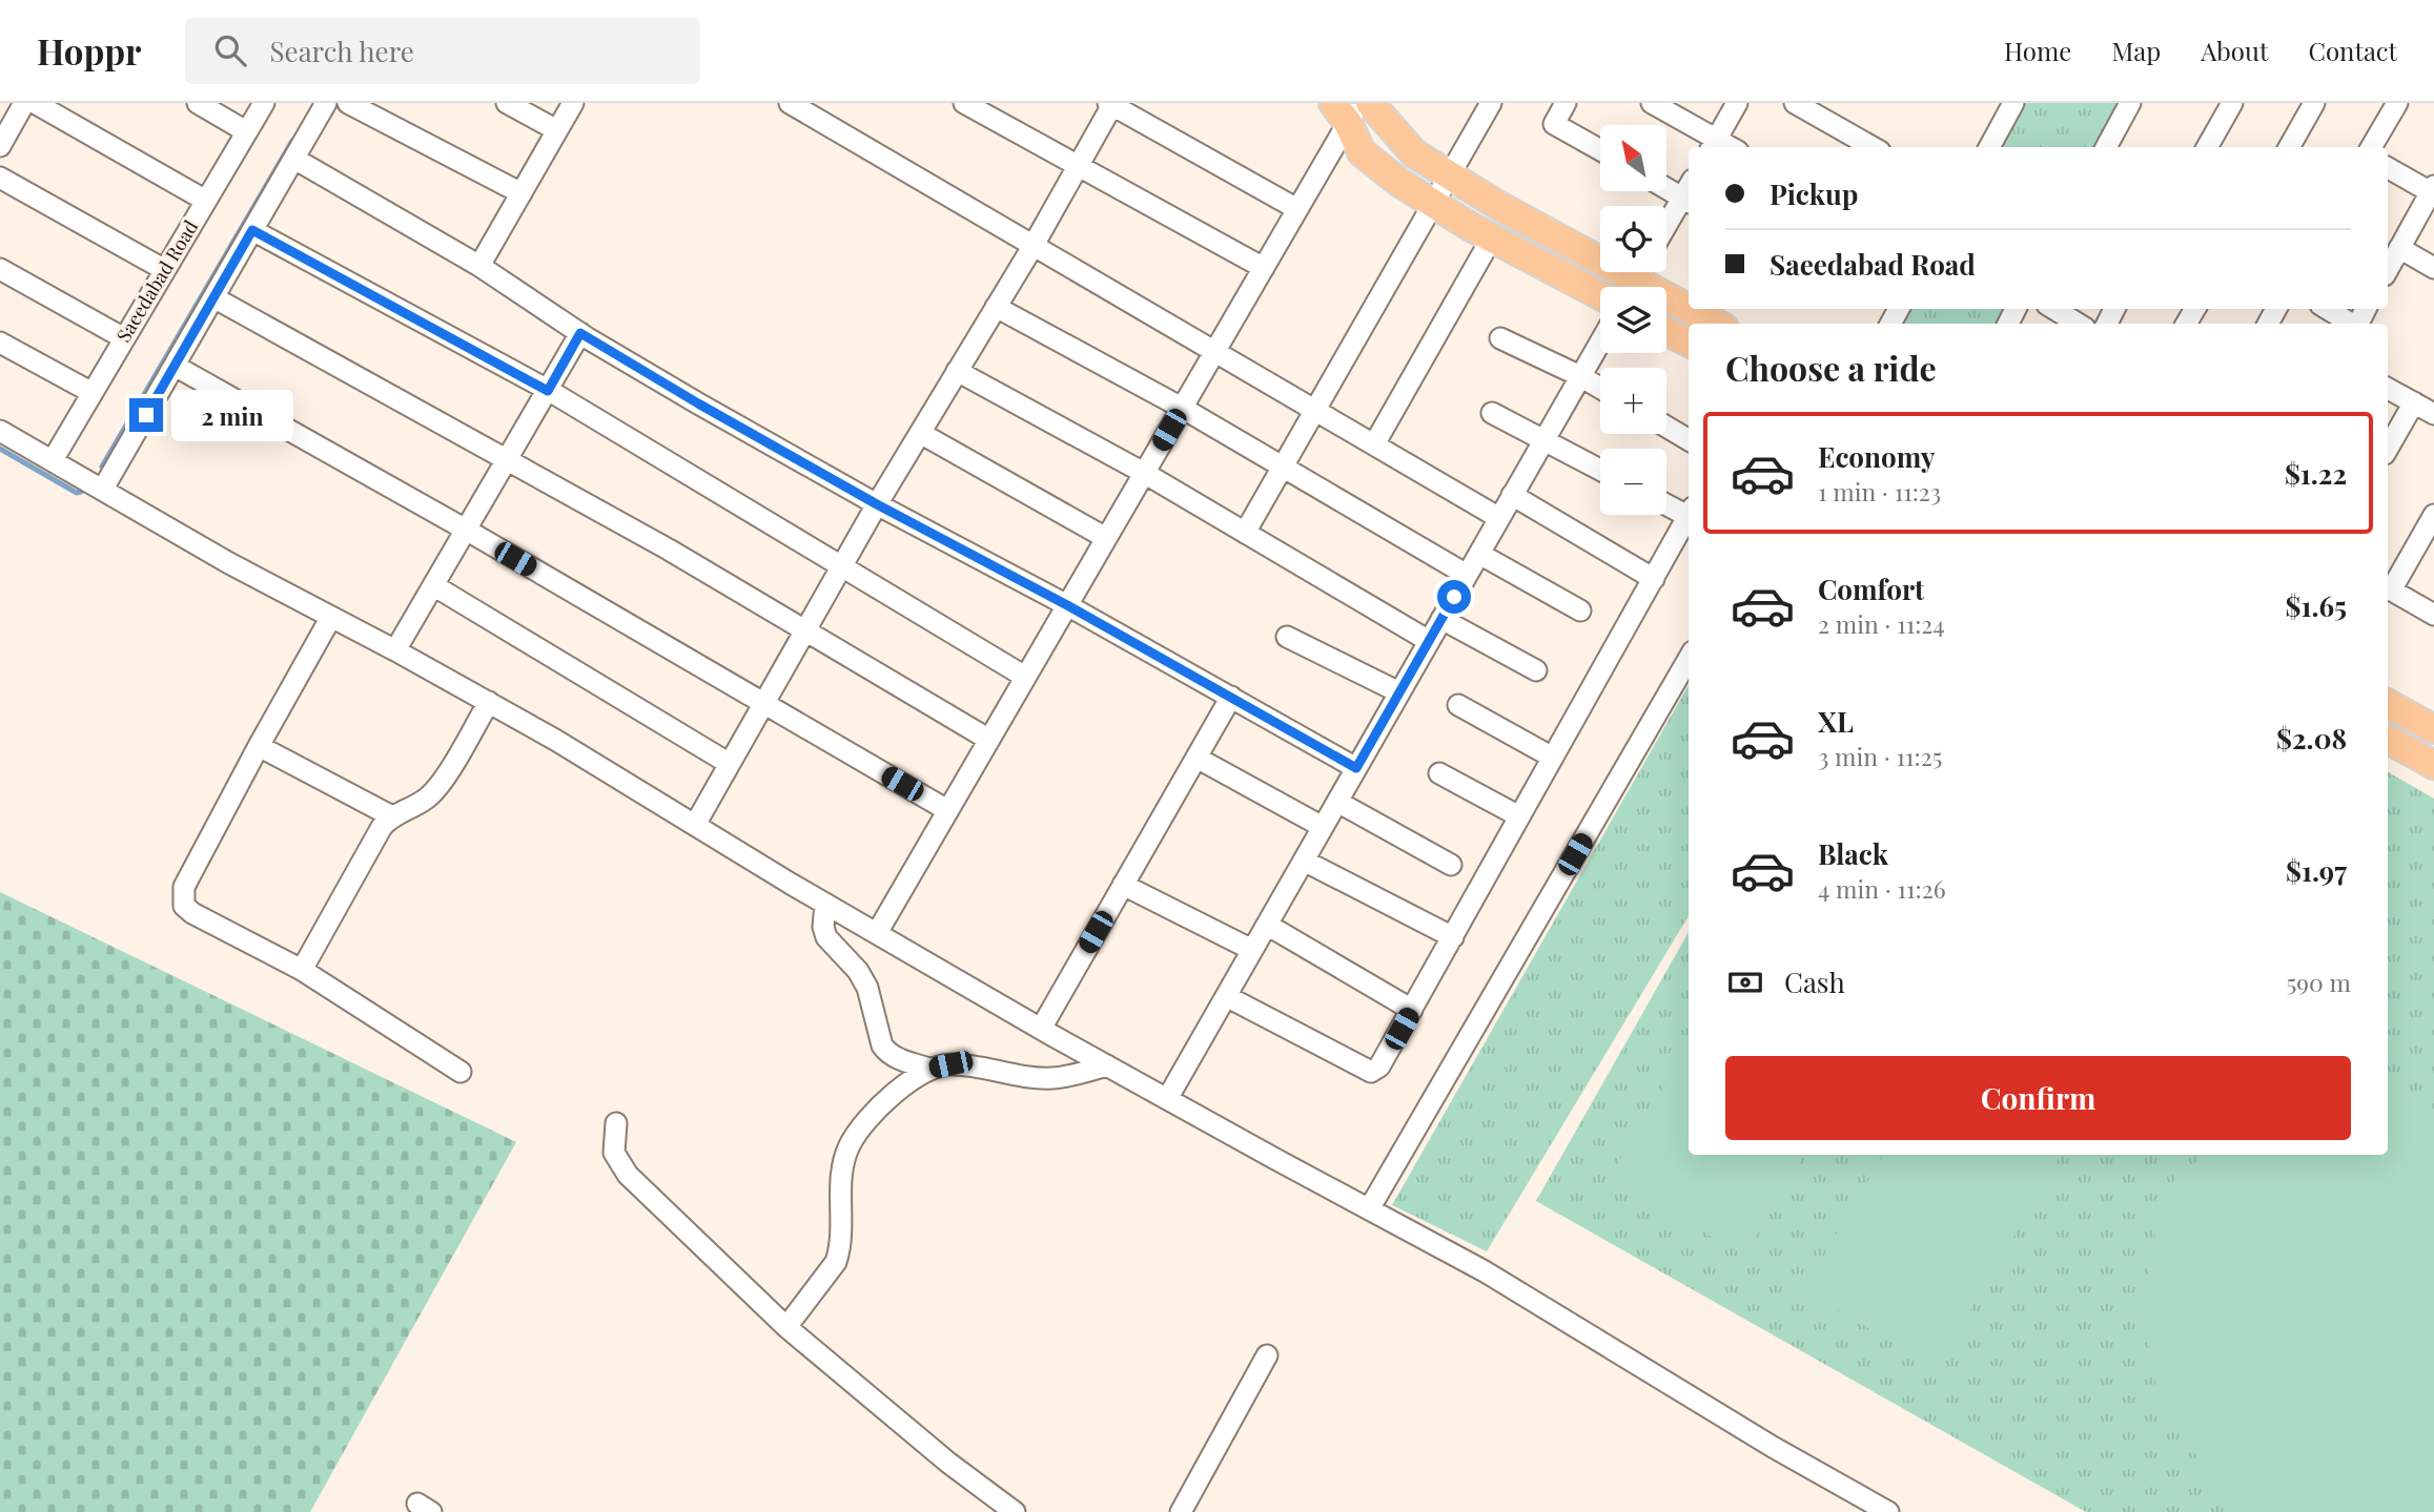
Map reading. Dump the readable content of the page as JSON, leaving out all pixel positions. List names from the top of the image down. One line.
{"streets":{"street":["Saeedabad Road"]},"north":"top left","page":{"header":"Hoppr","search":"Search here","nav":["Home","Map","About","Contact"],"map_buttons":["+","−"],"banner":["Pickup","Saeedabad Road"],"heading":"Choose a ride","bubble":"2 min","list":[{"name":"Economy","note":"1 min · 11:23","value":"$1.22"},{"name":"Comfort","note":"2 min · 11:24","value":"$1.65"},{"name":"XL","note":"3 min · 11:25","value":"$2.08"},{"name":"Black","note":"4 min · 11:26","value":"$1.97"}],"pay":["Cash","590 m"],"buttons":"Confirm"}}
